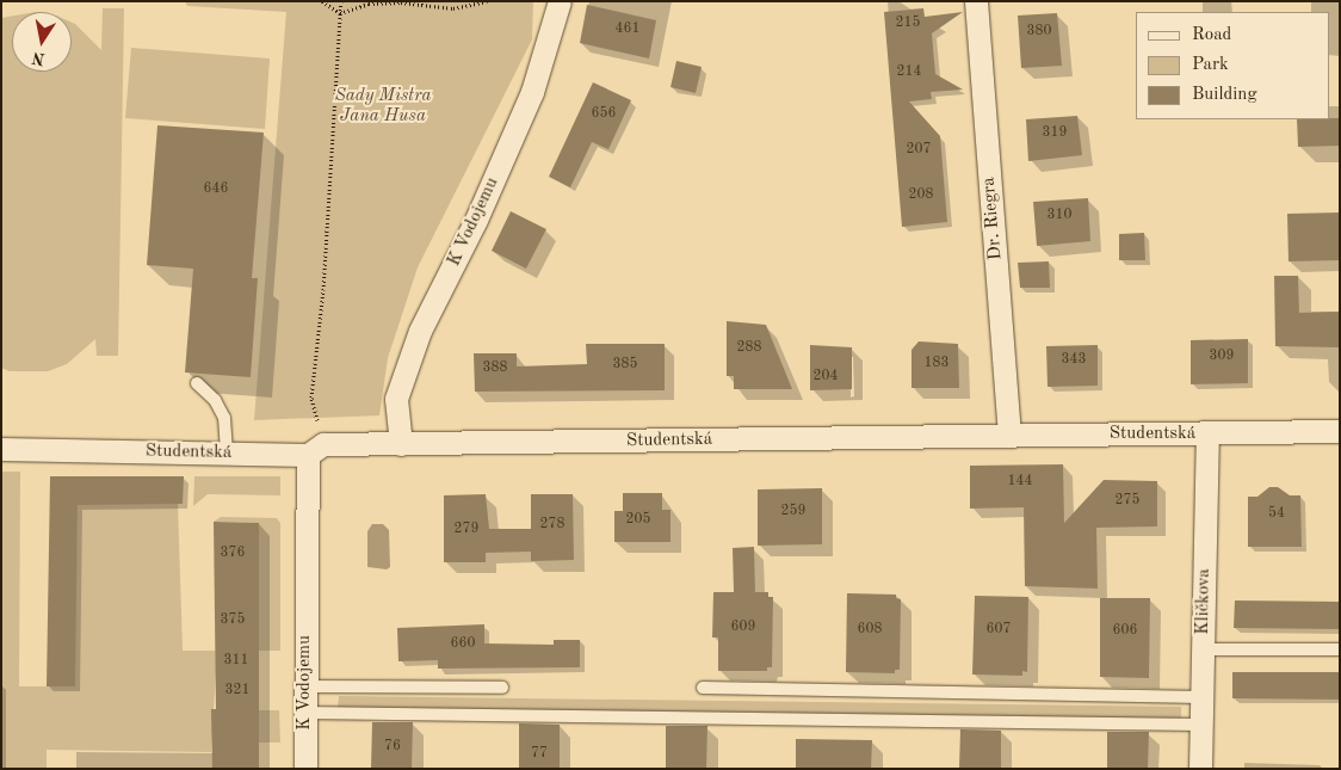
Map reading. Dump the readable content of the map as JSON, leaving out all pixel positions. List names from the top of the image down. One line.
{"streets":{"street":["Dr. Riegra","K Vodojemu","Studentská","Kličkova"]},"crossings":[["Dr. Riegra","Studentská"],["K Vodojemu","Studentská"],["Studentská","Kličkova"]],"parks":["Sady Mistra Jana Husa"],"house_numbers":["215","461","380","214","656","319","207","646","208","310","288","309","343","183","385","388","204","144","275","259","54","205","278","279","376","375","609","608","607","606","660","311","321","76","77"],"legend":["Road","Park","Building"],"north":"bottom"}
